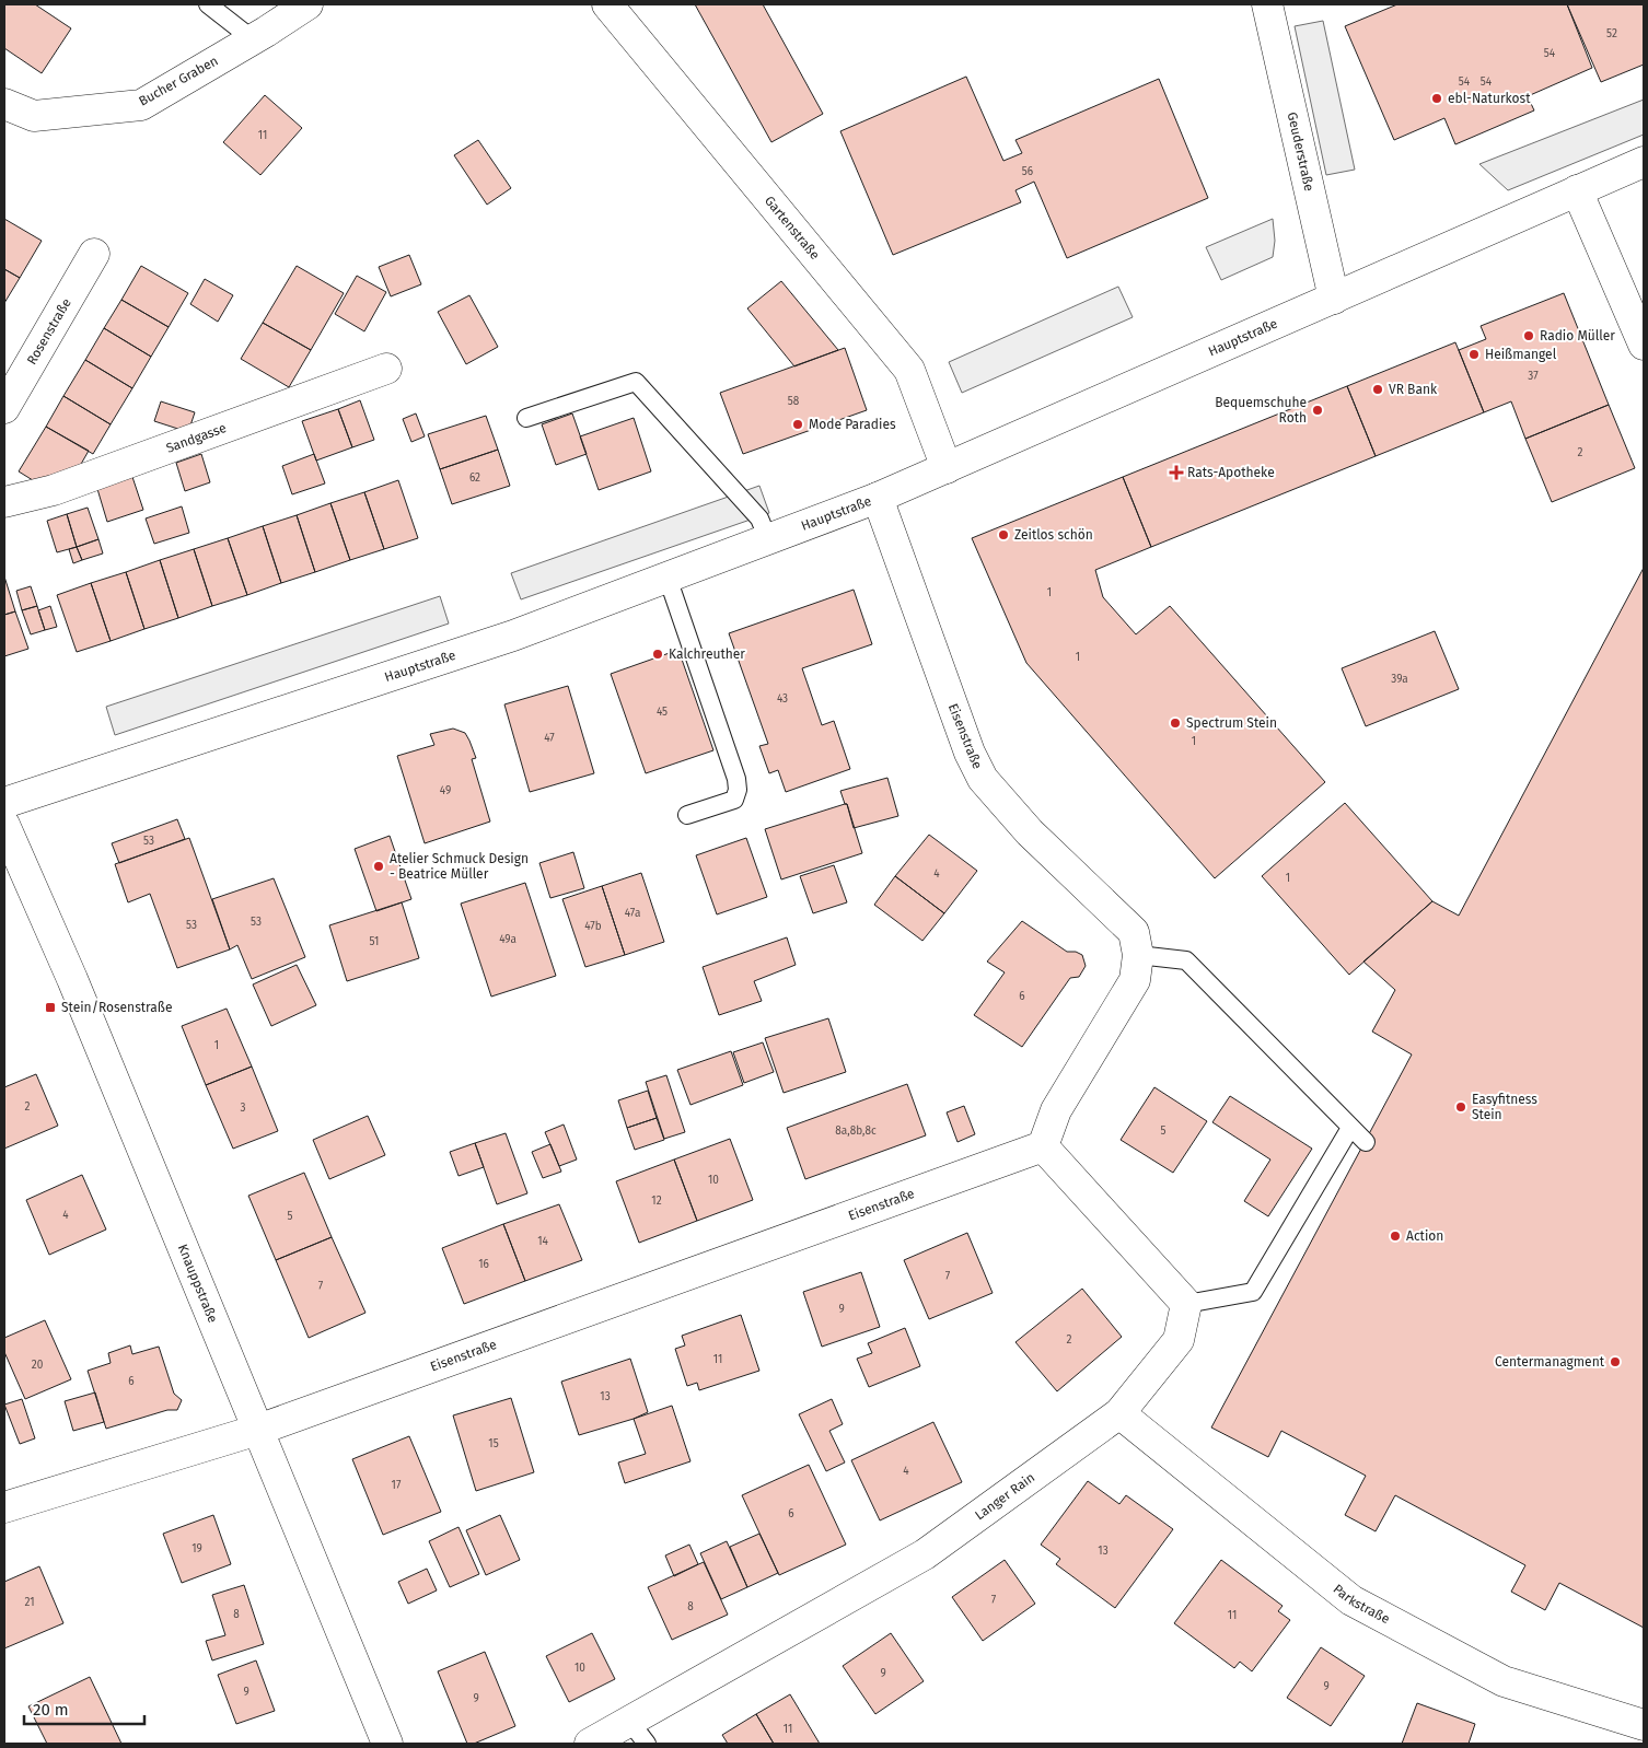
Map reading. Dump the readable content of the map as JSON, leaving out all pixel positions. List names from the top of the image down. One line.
{"streets":{"street":["Bucher Graben","Geuderstraße","Gartenstraße","Rosenstraße","Hauptstraße","Sandgasse","Eisenstraße","Knauppstraße","Langer Rain","Parkstraße"]},"crossings":[["Geuderstraße","Hauptstraße"],["Gartenstraße","Hauptstraße"],["Hauptstraße","Eisenstraße"],["Eisenstraße","Knauppstraße"],["Langer Rain","Parkstraße"]],"places":{"other":["ebl-Naturkost","Radio Müller","Heißmangel","VR Bank","Bequemschuhe Roth","Mode Paradies","Zeitlos schön","Kalchreuther","Spectrum Stein","Atelier Schmuck Design - Beatrice Müller","Easyfitness Stein","Action","Centermanagment"],"health":["Rats-Apotheke"],"transit":["Stein/Rosenstraße"]},"house_numbers":["52","54","54","54","11","56","37","58","2","62","1","1","39a","43","45","47","1","49","53","4","1","47a","53","53","47b","49a","51","6","1","2","3","8a,8b,8c","5","10","12","4","5","14","16","7","7","9","2","11","20","6","13","15","4","17","6","19","13","7","21","8","8","11","10","9","9","9","9","11"],"scale_bar":"20 m"}
